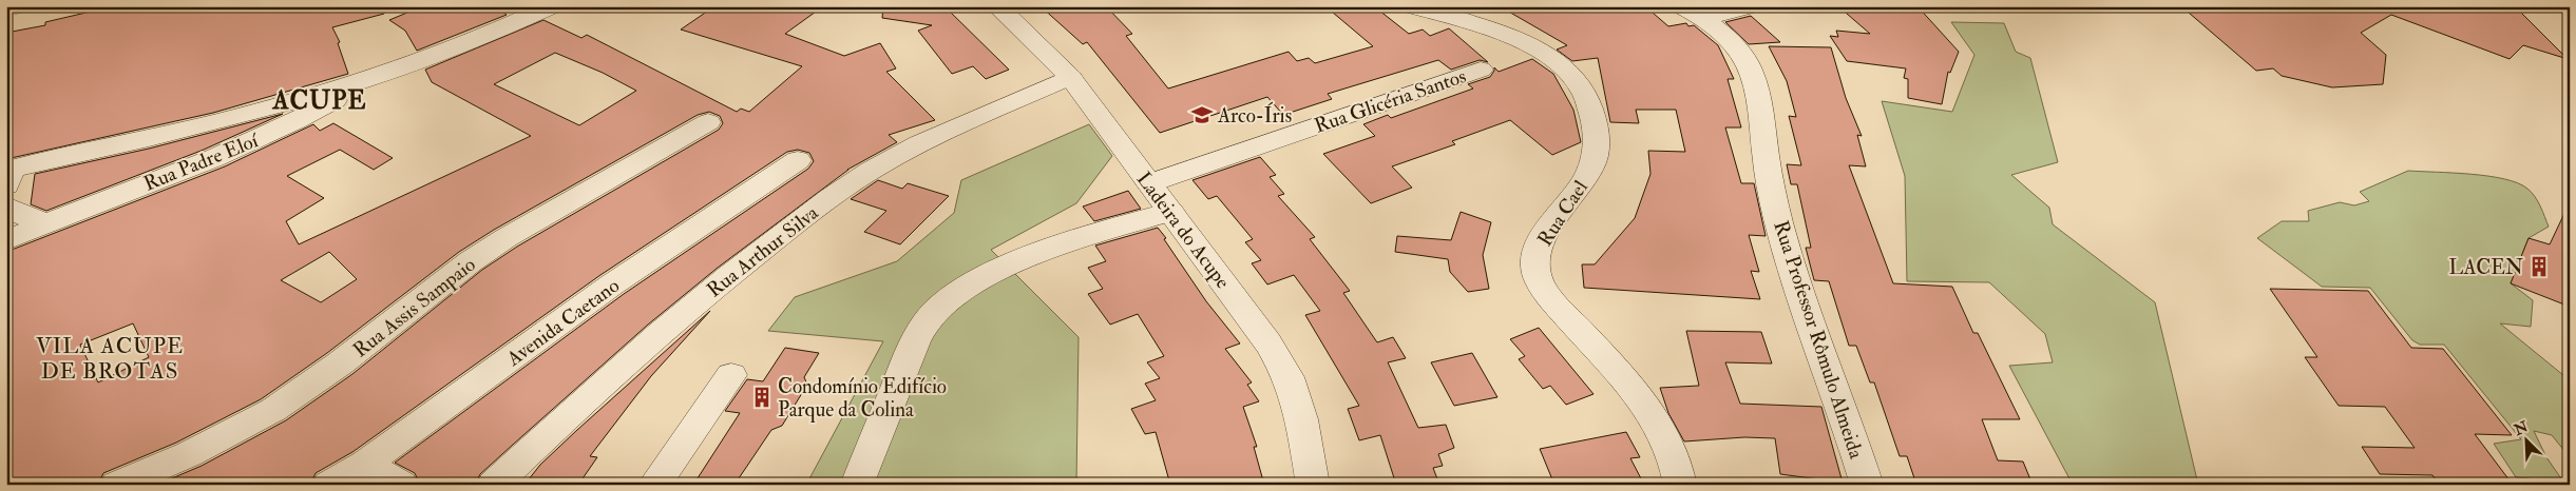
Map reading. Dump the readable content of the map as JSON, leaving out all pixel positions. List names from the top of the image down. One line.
{"streets":{"street":["Rua Glicéria Santos","Rua Padre Eloí","Rua Cael","Ladeira do Acupe","Rua Arthur Silva","Rua Assis Sampaio","Avenida Caetano","Rua Professor Rômulo Almeida"]},"crossings":[["Rua Glicéria Santos","Ladeira do Acupe"],["Ladeira do Acupe","Rua Arthur Silva"]],"districts":["ACUPE","VILA ACUPE DE BROTAS"],"places":{"school or university":["Arco-Íris"],"building":["LACEN","Condomínio Edifício Parque da Colina"]},"north":"top left"}
